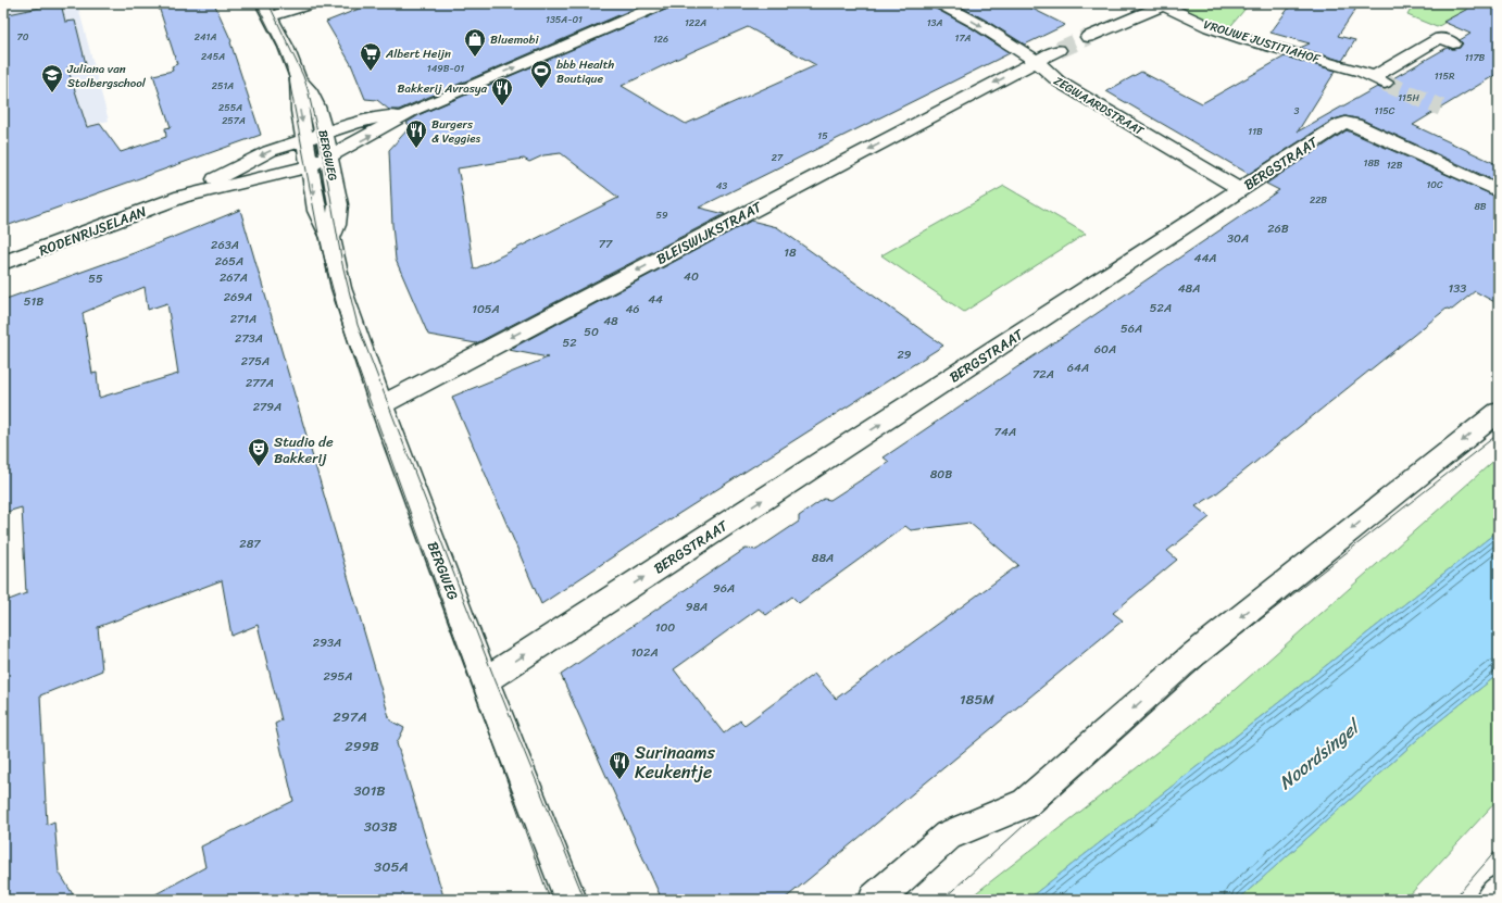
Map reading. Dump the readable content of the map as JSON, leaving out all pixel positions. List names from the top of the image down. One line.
{"streets":{"street":["VROUWE JUSTITIAHOF","ZEGWAARDSTRAAT","BERGWEG","BERGSTRAAT","RODENRIJSELAAN","BLEISWIJKSTRAAT"]},"crossings":[["ZEGWAARDSTRAAT","BERGSTRAAT"],["ZEGWAARDSTRAAT","BLEISWIJKSTRAAT"],["BERGWEG","BERGSTRAAT"],["BERGWEG","RODENRIJSELAAN"],["BERGWEG","BLEISWIJKSTRAAT"]],"one_way":["BERGSTRAAT","BLEISWIJKSTRAAT"],"water":["Noordsingel"],"places":{"shop":["Bluemobi"],"supermarket":["Albert Heijn"],"sports":["bbb Health Boutique"],"school or university":["Juliana van Stolbergschool"],"restaurant":["Bakkerij Avrasya","Burgers & Veggies","Surinaams Keukentje"],"theatre":["Studio de Bakkerij"]},"house_numbers":["135A-01","122A","13A","70","241A","17A","126","245A","117B","149B-01","115R","251A","115H","255A","3","115C","257A","11B","15","27","18B","12B","10C","43","22B","8B","59","26B","30A","77","263A","18","44A","265A","40","267A","55","48A","133","269A","44","51B","52A","105A","46","271A","48","56A","50","273A","52","60A","29","275A","64A","72A","277A","279A","74A","80B","287","88A","96A","98A","100","293A","102A","295A","185M","297A","299B","301B","303B","305A"]}
